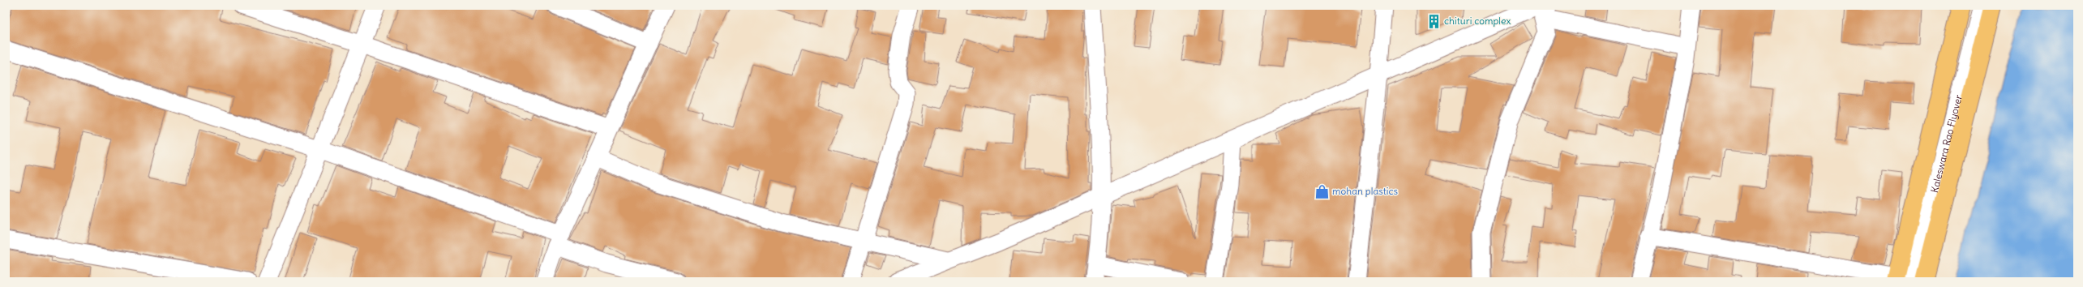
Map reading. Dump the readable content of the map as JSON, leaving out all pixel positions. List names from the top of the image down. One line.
{"streets":{"street":["Kaleswara Rao Flyover"]},"places":{"building":["chituri complex"],"shop":["mohan plastics"]}}
